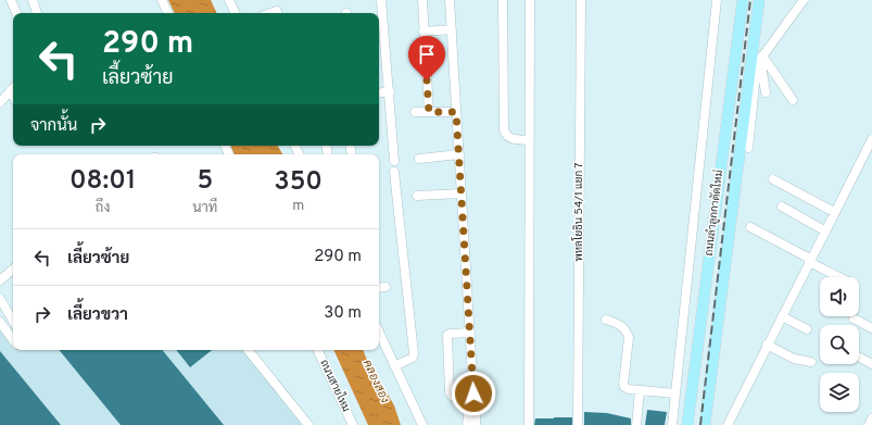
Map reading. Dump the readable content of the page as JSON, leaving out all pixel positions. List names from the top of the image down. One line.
{"streets":{"main road":["ถนนลำลูกกาตัดใหม่"],"street":["พหลโยธิน 54/1 แยก 7","ถนนสายไหม"]},"water":["คลองสอง"],"page":{"turn":["290 m","เลี้ยวซ้าย"],"then":"จากนั้น","eta":["08:01","ถึง","5","นาที","350","m"],"list":[{"name":"เลี้ยวซ้าย","value":"290 m"},{"name":"เลี้ยวขวา","value":"30 m"}]}}
